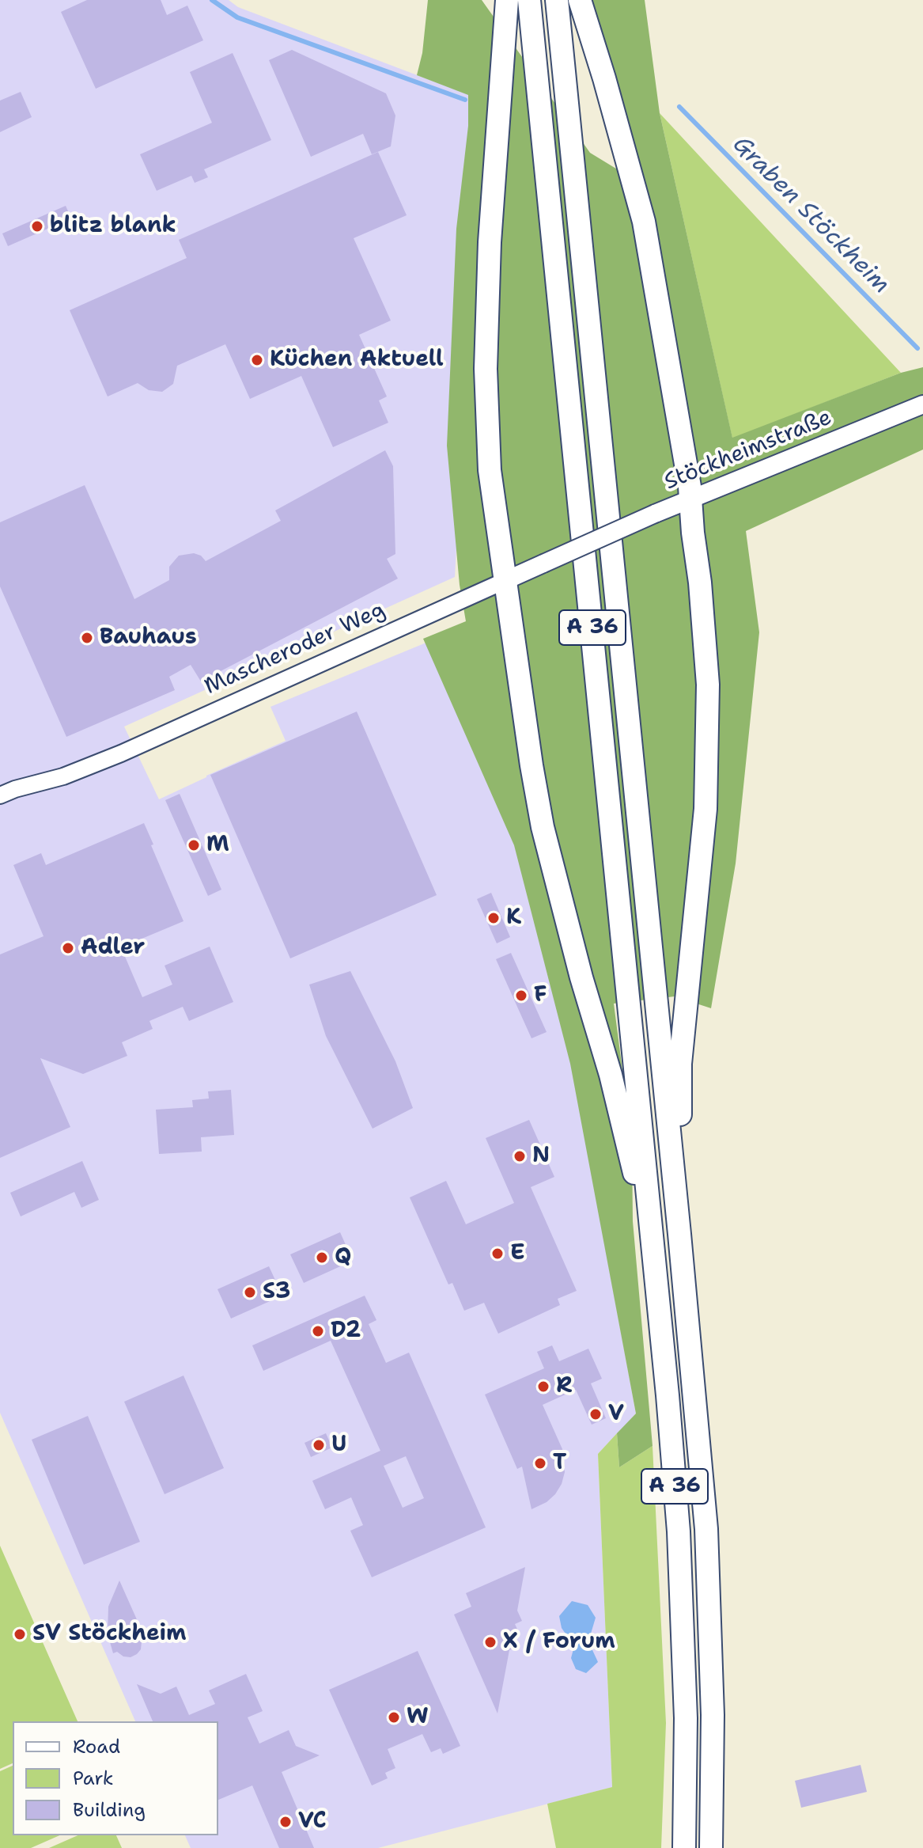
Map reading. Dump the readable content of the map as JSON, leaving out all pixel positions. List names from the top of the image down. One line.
{"streets":{"highway":["A 36"],"main road":["Stöckheimstraße","Mascheroder Weg"]},"crossings":[["Stöckheimstraße","Mascheroder Weg"]],"water":["Graben Stöckheim"],"places":["blitz blank","Küchen Aktuell","Bauhaus","M","K","Adler","F","N","E","Q","S3","D2","R","V","U","T","SV Stöckheim","X / Forum","W","VC"],"legend":["Road","Park","Building"]}
